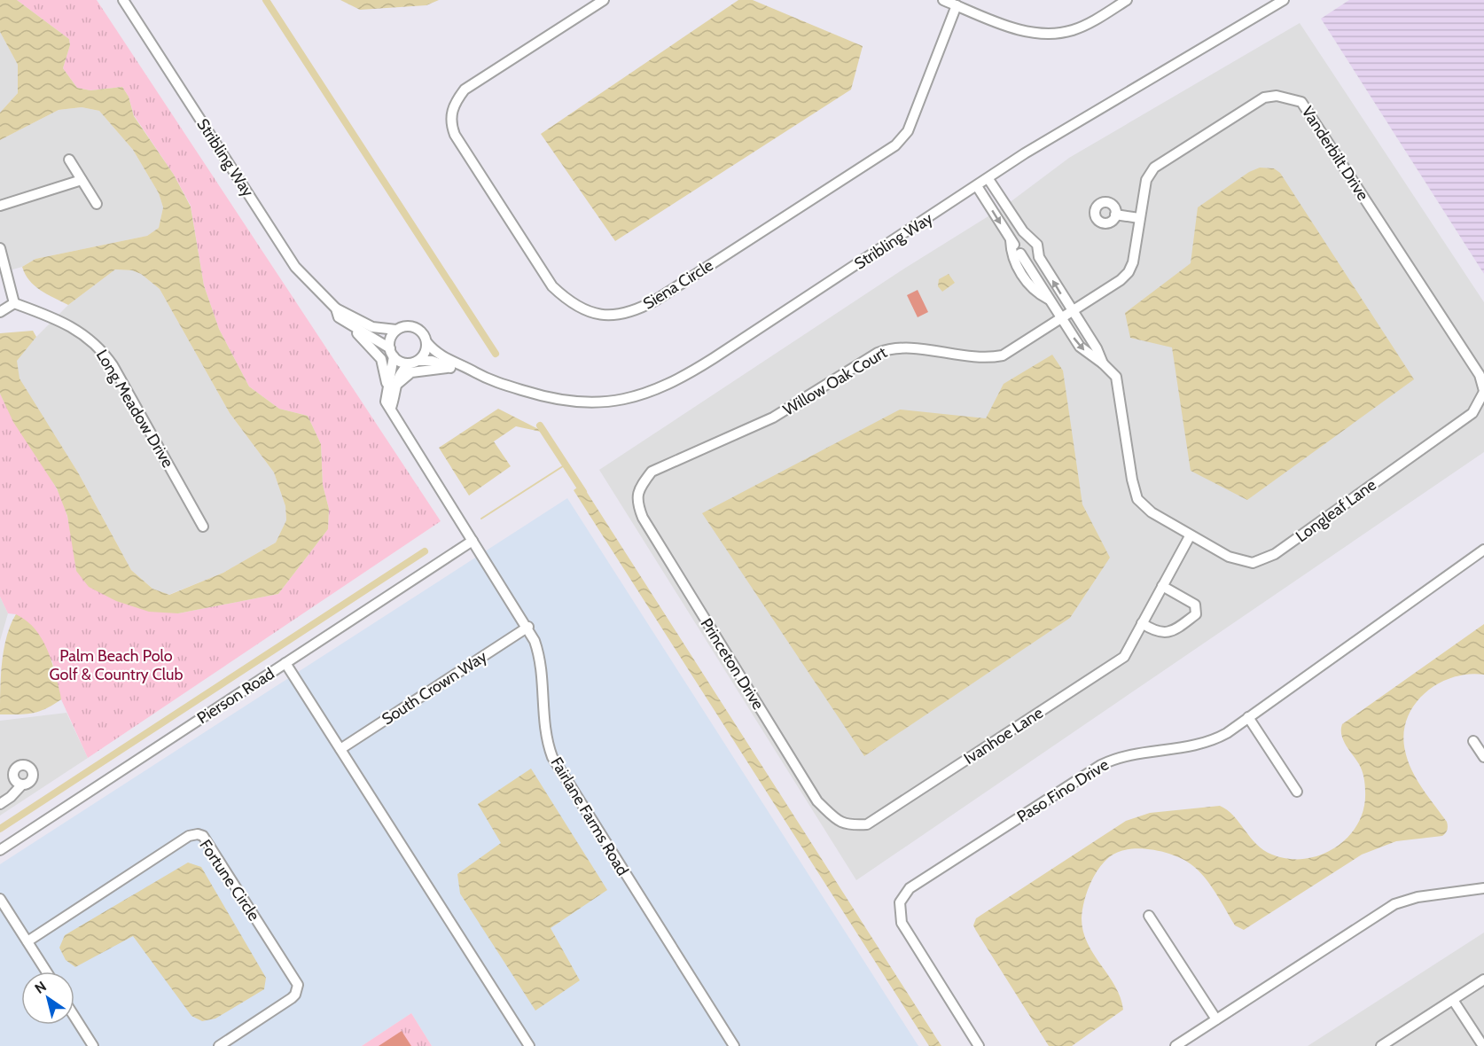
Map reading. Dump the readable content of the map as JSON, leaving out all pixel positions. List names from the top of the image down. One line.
{"streets":{"street":["Vanderbilt Drive","Stribling Way","Siena Circle","Willow Oak Court","Long Meadow Drive","Longleaf Lane","Princeton Drive","South Crown Way","Pierson Road","Ivanhoe Lane","Paso Fino Drive","Fairlane Farms Road","Fortune Circle"]},"crossings":[["Vanderbilt Drive","Willow Oak Court"],["Vanderbilt Drive","Longleaf Lane"],["Stribling Way","Fairlane Farms Road"],["Willow Oak Court","Princeton Drive"],["Longleaf Lane","Ivanhoe Lane"],["Princeton Drive","Ivanhoe Lane"],["South Crown Way","Fairlane Farms Road"],["Pierson Road","Fairlane Farms Road"]],"parks":["Palm Beach Polo Golf & Country Club"],"north":"top left"}
